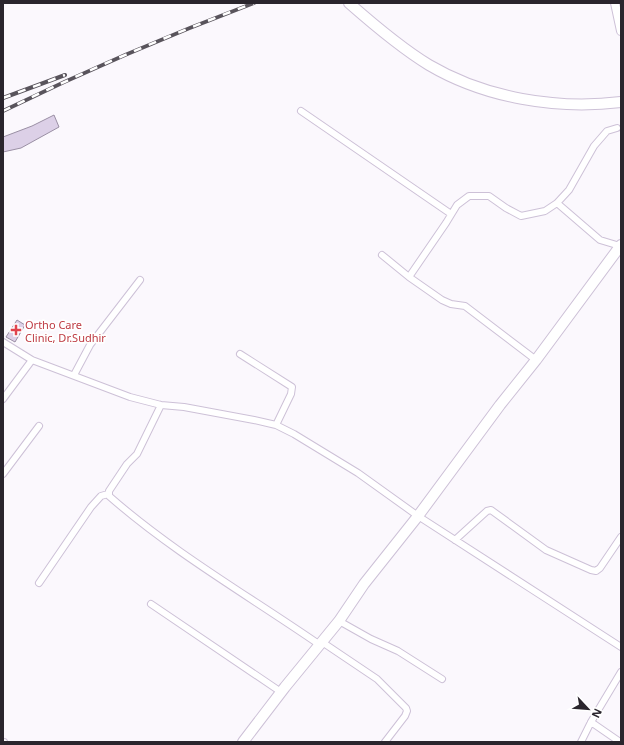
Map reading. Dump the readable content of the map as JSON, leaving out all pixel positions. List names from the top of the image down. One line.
{"places":{"health":["Ortho Care Clinic, Dr.Sudhir"]},"north":"bottom right"}
